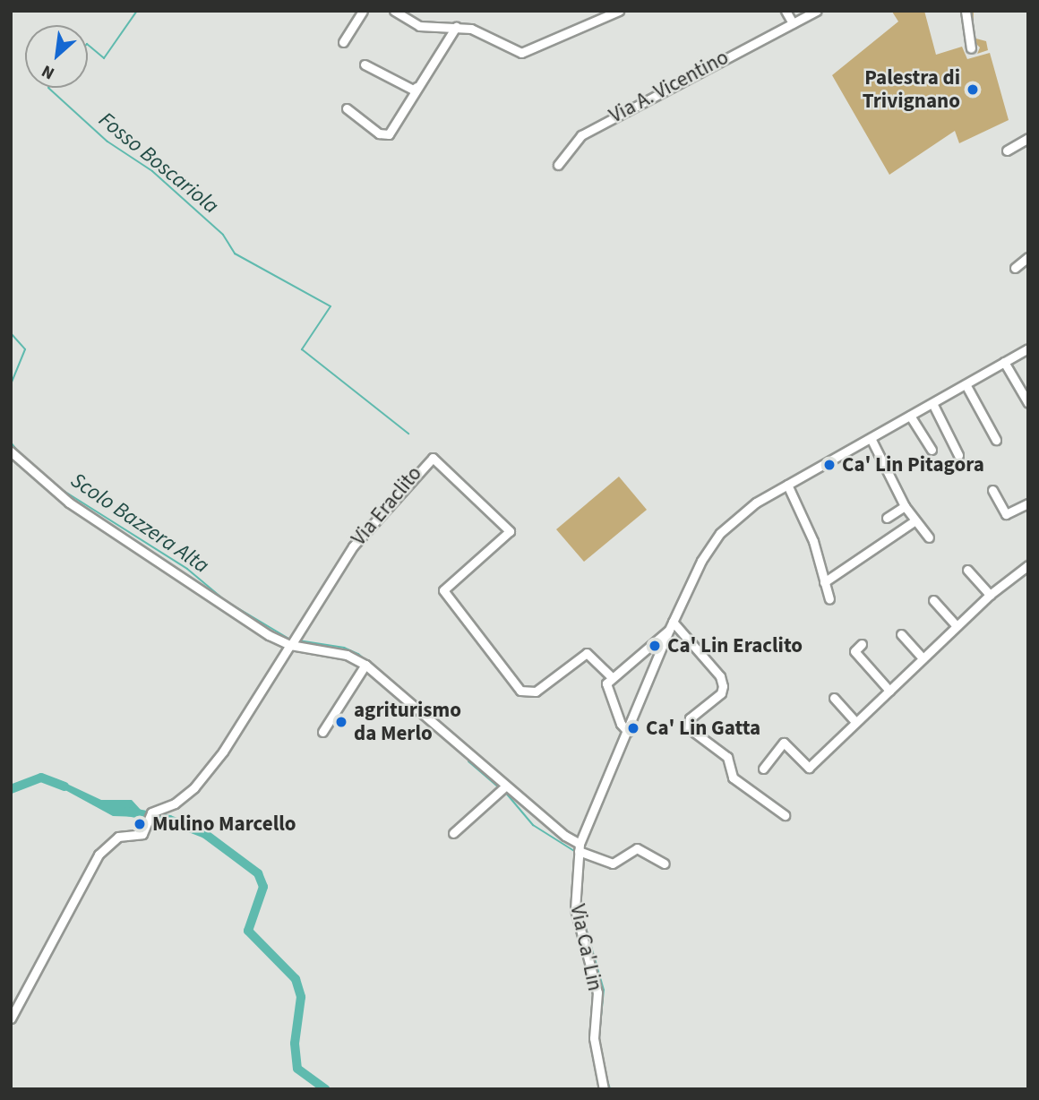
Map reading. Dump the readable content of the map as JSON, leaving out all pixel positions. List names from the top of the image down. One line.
{"streets":{"street":["Via A. Vicentino","Via Eraclito","Via Ca' Lin"]},"crossings":[["Via Eraclito","Via Ca' Lin"]],"water":["Fosso Boscariola","Scolo Bazzera Alta"],"places":["Palestra di Trivignano","Ca' Lin Pitagora","Ca' Lin Eraclito","agriturismo da Merlo","Ca' Lin Gatta","Mulino Marcello"],"north":"bottom left"}
